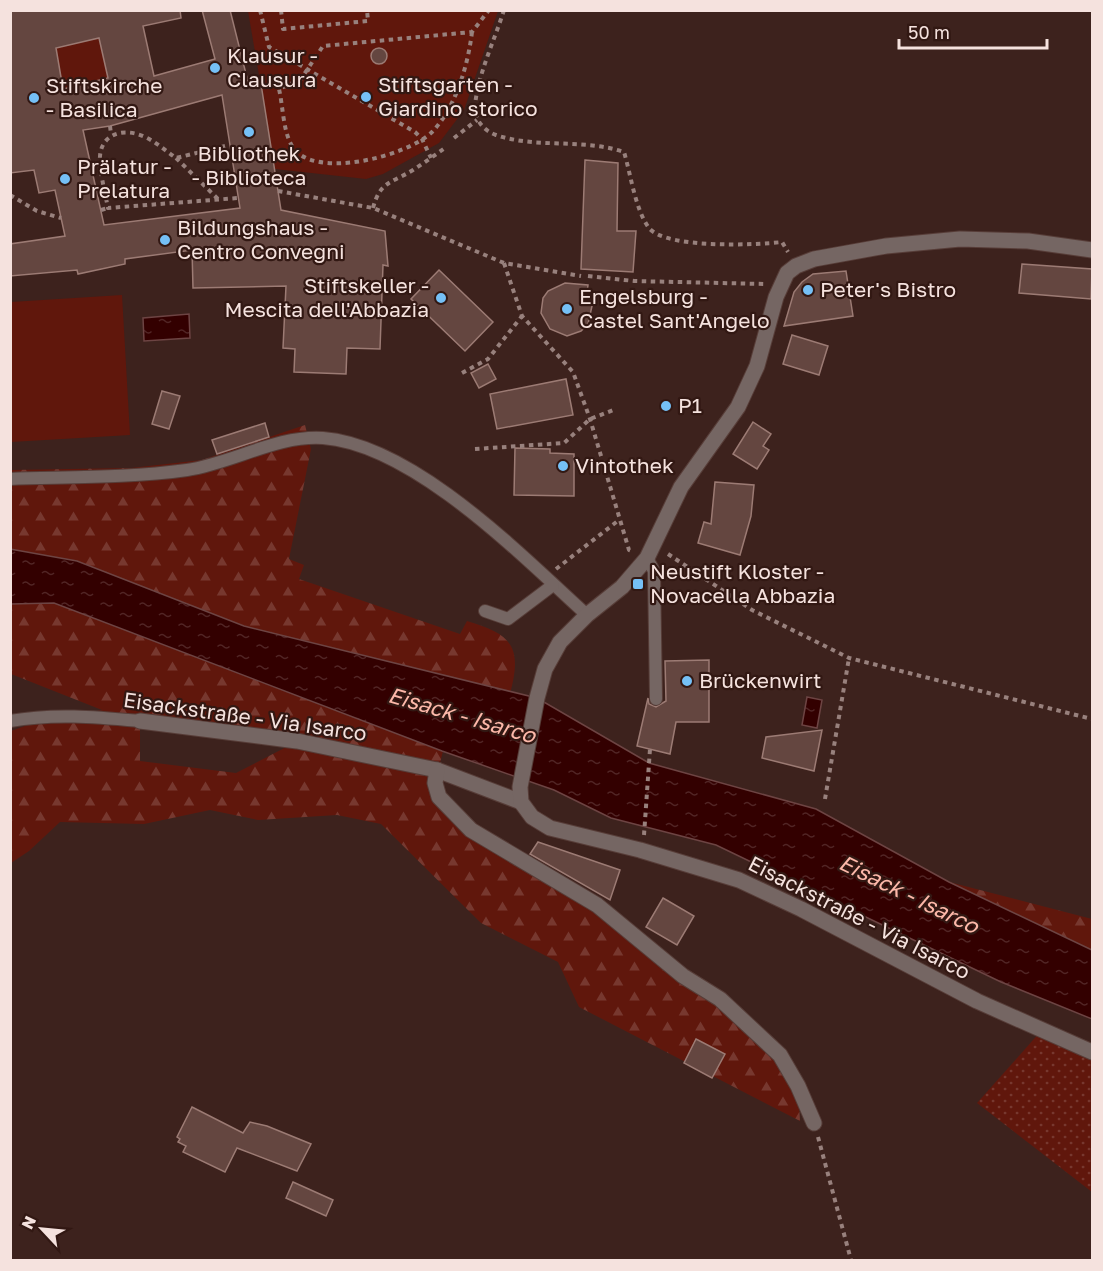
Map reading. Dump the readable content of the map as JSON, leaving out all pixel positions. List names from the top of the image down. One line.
{"streets":{"street":["Eisackstraße - Via Isarco"]},"water":["Eisack - Isarco"],"places":{"other":["Klausur - Clausura","Stiftsgarten - Giardino storico","Stiftskirche - Basilica","Bibliothek - Biblioteca","Prälatur - Prelatura","Bildungshaus - Centro Convegni","Peter's Bistro","Stiftskeller - Mescita dell'Abbazia","Engelsburg - Castel Sant'Angelo","P1","Vintothek","Brückenwirt"],"transit":["Neustift Kloster - Novacella Abbazia"]},"scale_bar":"50 m","north":"top left"}
